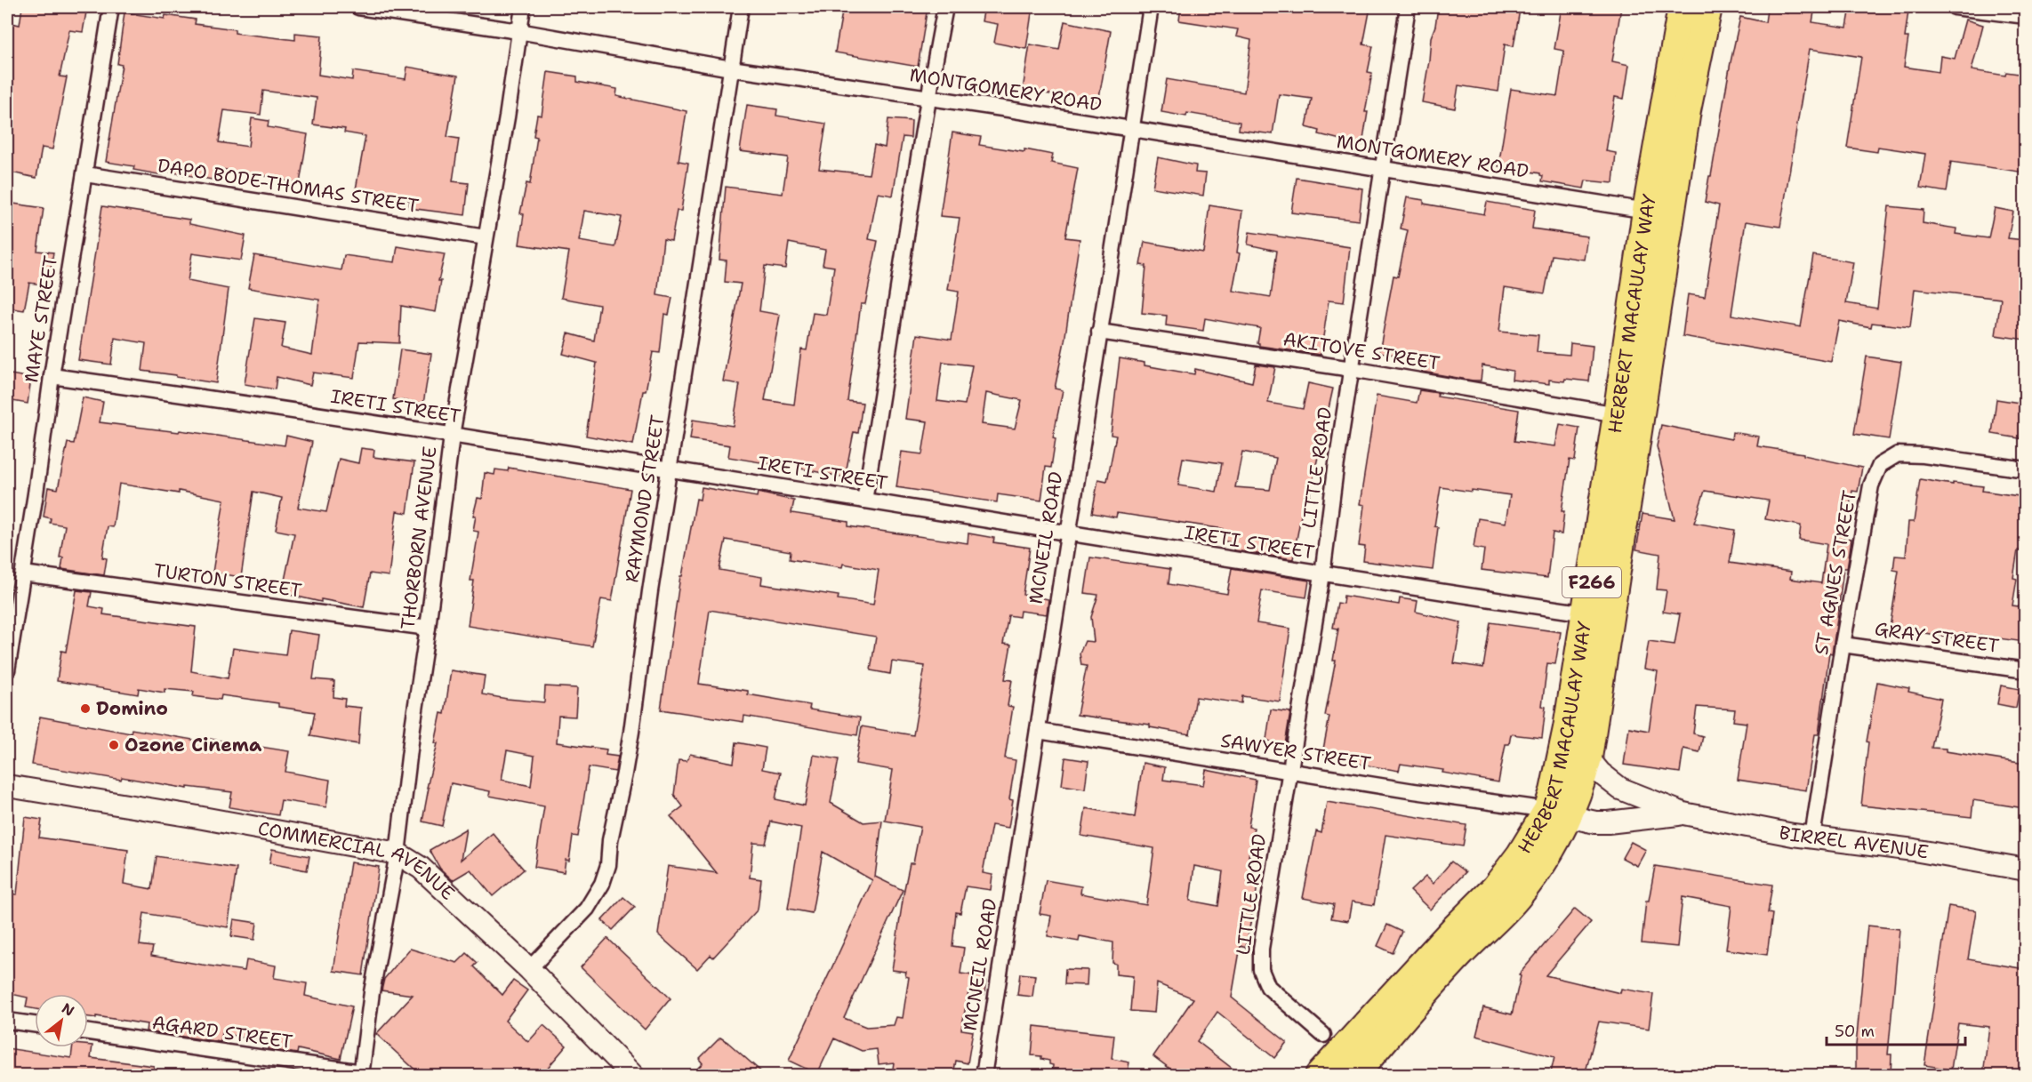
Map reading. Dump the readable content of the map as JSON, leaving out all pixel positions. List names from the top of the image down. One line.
{"streets":{"highway":["HERBERT MACAULAY WAY","F266"],"street":["MONTGOMERY ROAD","DAPO BODE-THOMAS STREET","MAYE STREET","AKITOVE STREET","IRETI STREET","LITTLE ROAD","RAYMOND STREET","THORBORN AVENUE","MCNEIL ROAD","ST AGNES STREET","TURTON STREET","GRAY STREET","SAWYER STREET","BIRREL AVENUE","COMMERCIAL AVENUE","AGARD STREET"]},"crossings":[["MONTGOMERY ROAD","HERBERT MACAULAY WAY"],["MONTGOMERY ROAD","LITTLE ROAD"],["MONTGOMERY ROAD","RAYMOND STREET"],["MONTGOMERY ROAD","THORBORN AVENUE"],["MONTGOMERY ROAD","MCNEIL ROAD"],["DAPO BODE-THOMAS STREET","MAYE STREET"],["DAPO BODE-THOMAS STREET","THORBORN AVENUE"],["HERBERT MACAULAY WAY","AKITOVE STREET"],["HERBERT MACAULAY WAY","IRETI STREET"],["HERBERT MACAULAY WAY","SAWYER STREET"],["MAYE STREET","IRETI STREET"],["MAYE STREET","TURTON STREET"],["AKITOVE STREET","LITTLE ROAD"],["AKITOVE STREET","MCNEIL ROAD"],["IRETI STREET","LITTLE ROAD"],["IRETI STREET","RAYMOND STREET"],["IRETI STREET","THORBORN AVENUE"],["IRETI STREET","MCNEIL ROAD"],["LITTLE ROAD","SAWYER STREET"],["RAYMOND STREET","COMMERCIAL AVENUE"],["THORBORN AVENUE","TURTON STREET"],["THORBORN AVENUE","COMMERCIAL AVENUE"],["THORBORN AVENUE","AGARD STREET"],["MCNEIL ROAD","SAWYER STREET"],["ST AGNES STREET","GRAY STREET"],["ST AGNES STREET","BIRREL AVENUE"]],"places":["Domino","Ozone Cinema"],"scale_bar":"50 m","north":"top right"}
